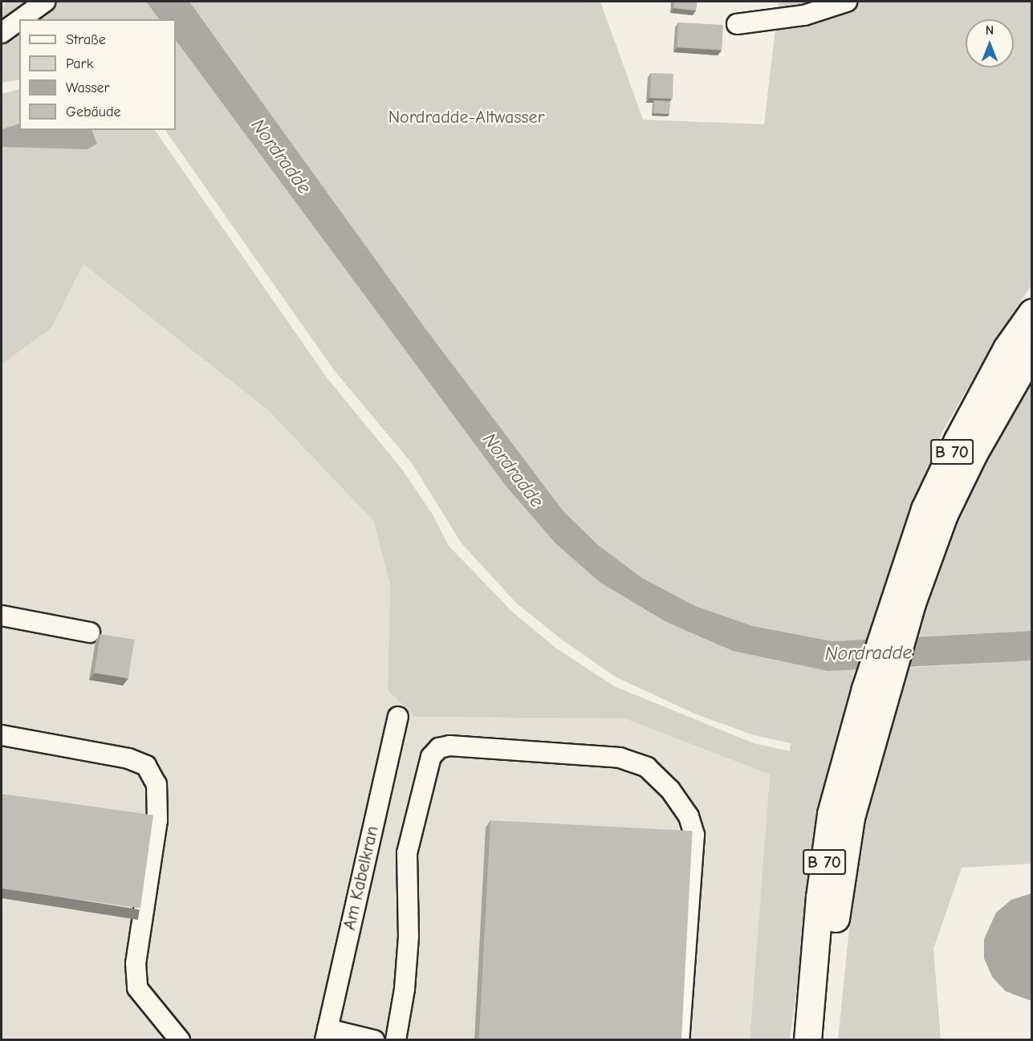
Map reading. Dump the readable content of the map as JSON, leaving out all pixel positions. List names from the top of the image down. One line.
{"streets":{"highway":["B 70"],"street":["Am Kabelkran"]},"water":["Nordradde"],"parks":["Nordradde-Altwasser"],"legend":["Straße","Park","Wasser","Gebäude"],"north":"top"}
